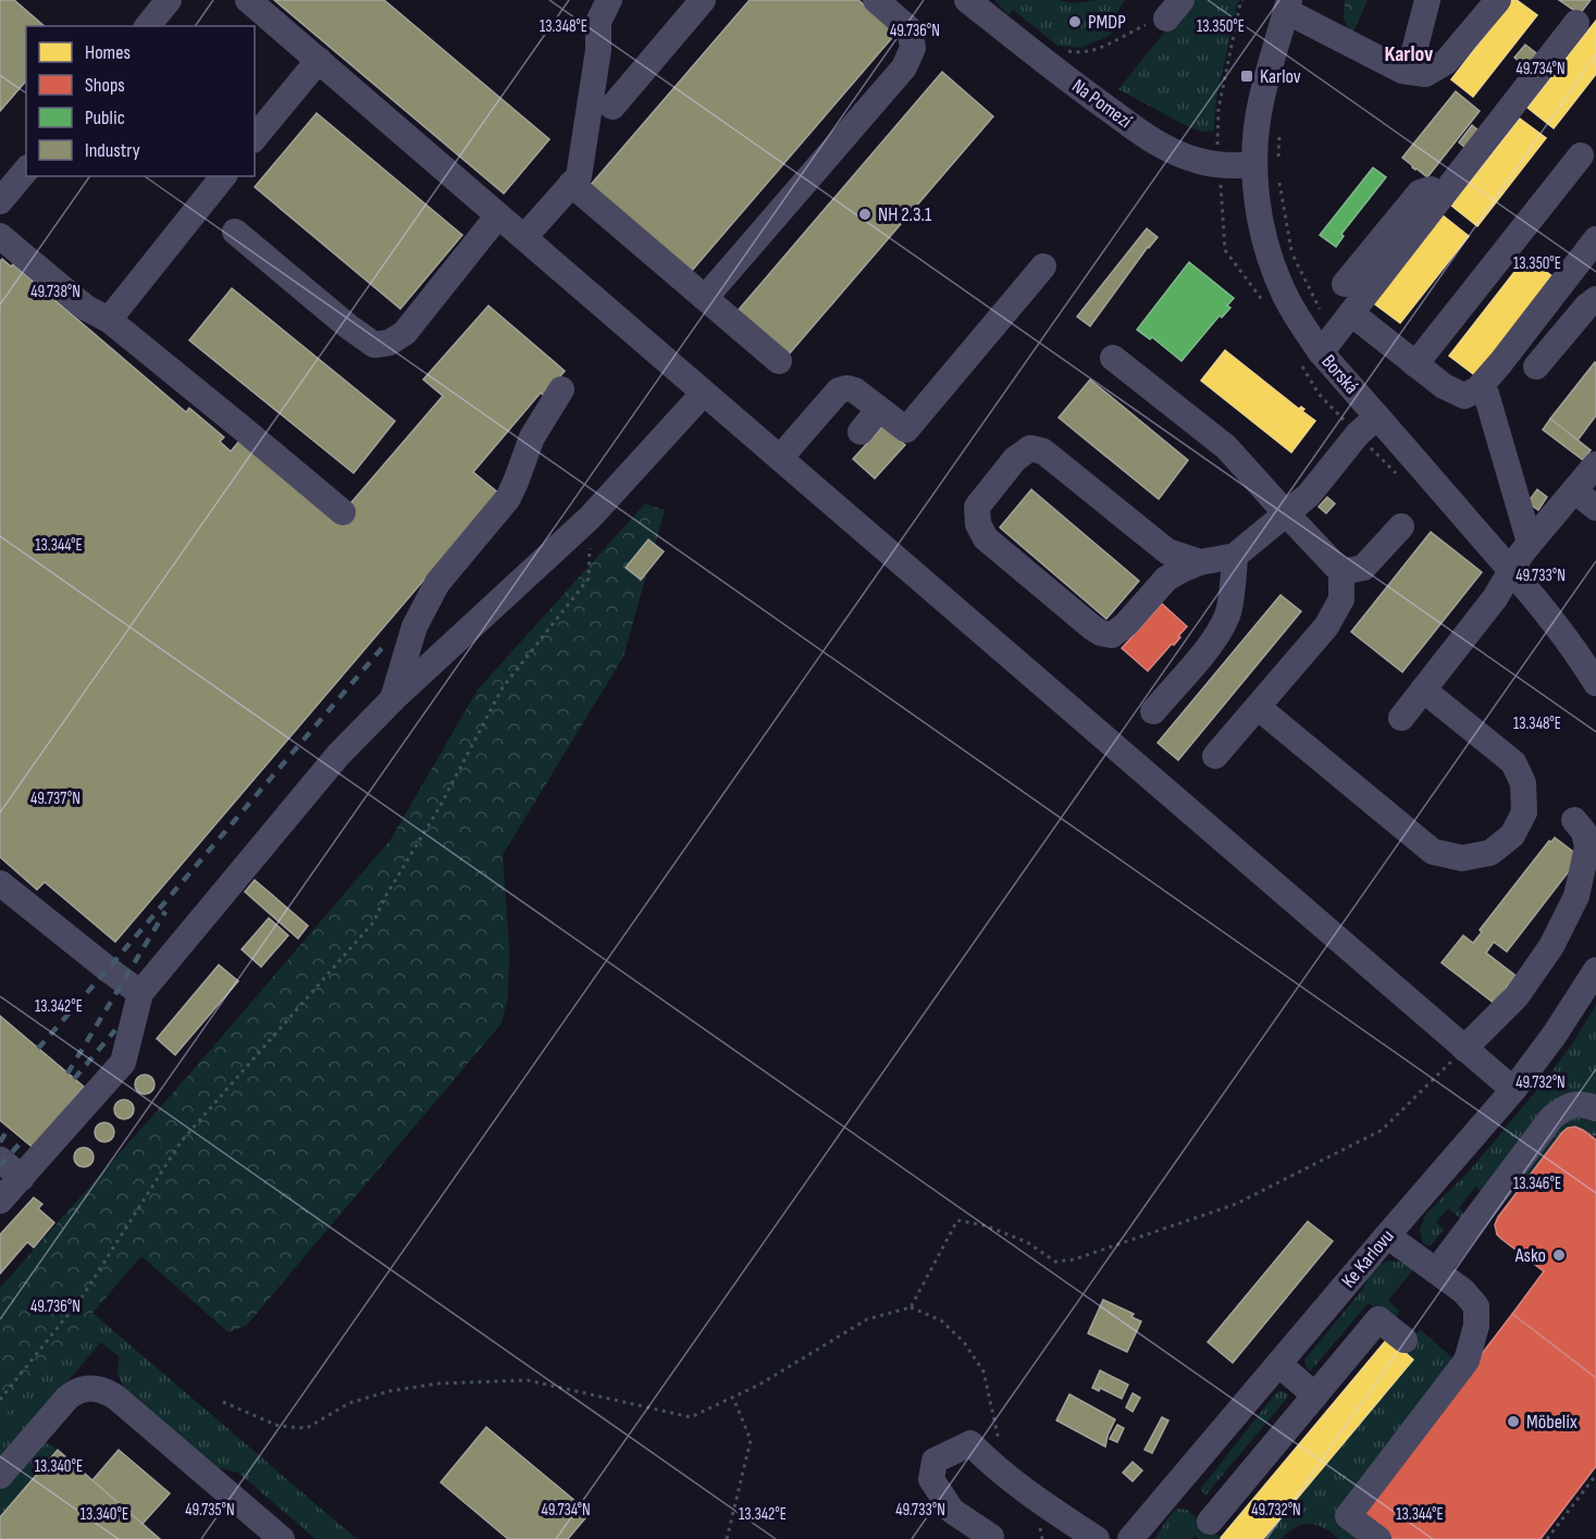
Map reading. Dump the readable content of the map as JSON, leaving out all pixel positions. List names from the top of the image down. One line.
{"streets":{"street":["Na Pomezí","Borská","Ke Karlovu"]},"crossings":[["Na Pomezí","Borská"]],"districts":["Karlov"],"places":{"other":["PMDP","NH 2.3.1","Asko","Möbelix"],"transit":["Karlov"]},"legend":["Homes","Shops","Public","Industry"],"coordinates":["13.348°E","13.350°E","49.736°N","49.734°N","49.738°N","13.344°E","49.733°N","49.737°N","13.342°E","49.732°N","13.346°E","13.340°E","49.735°N"]}
